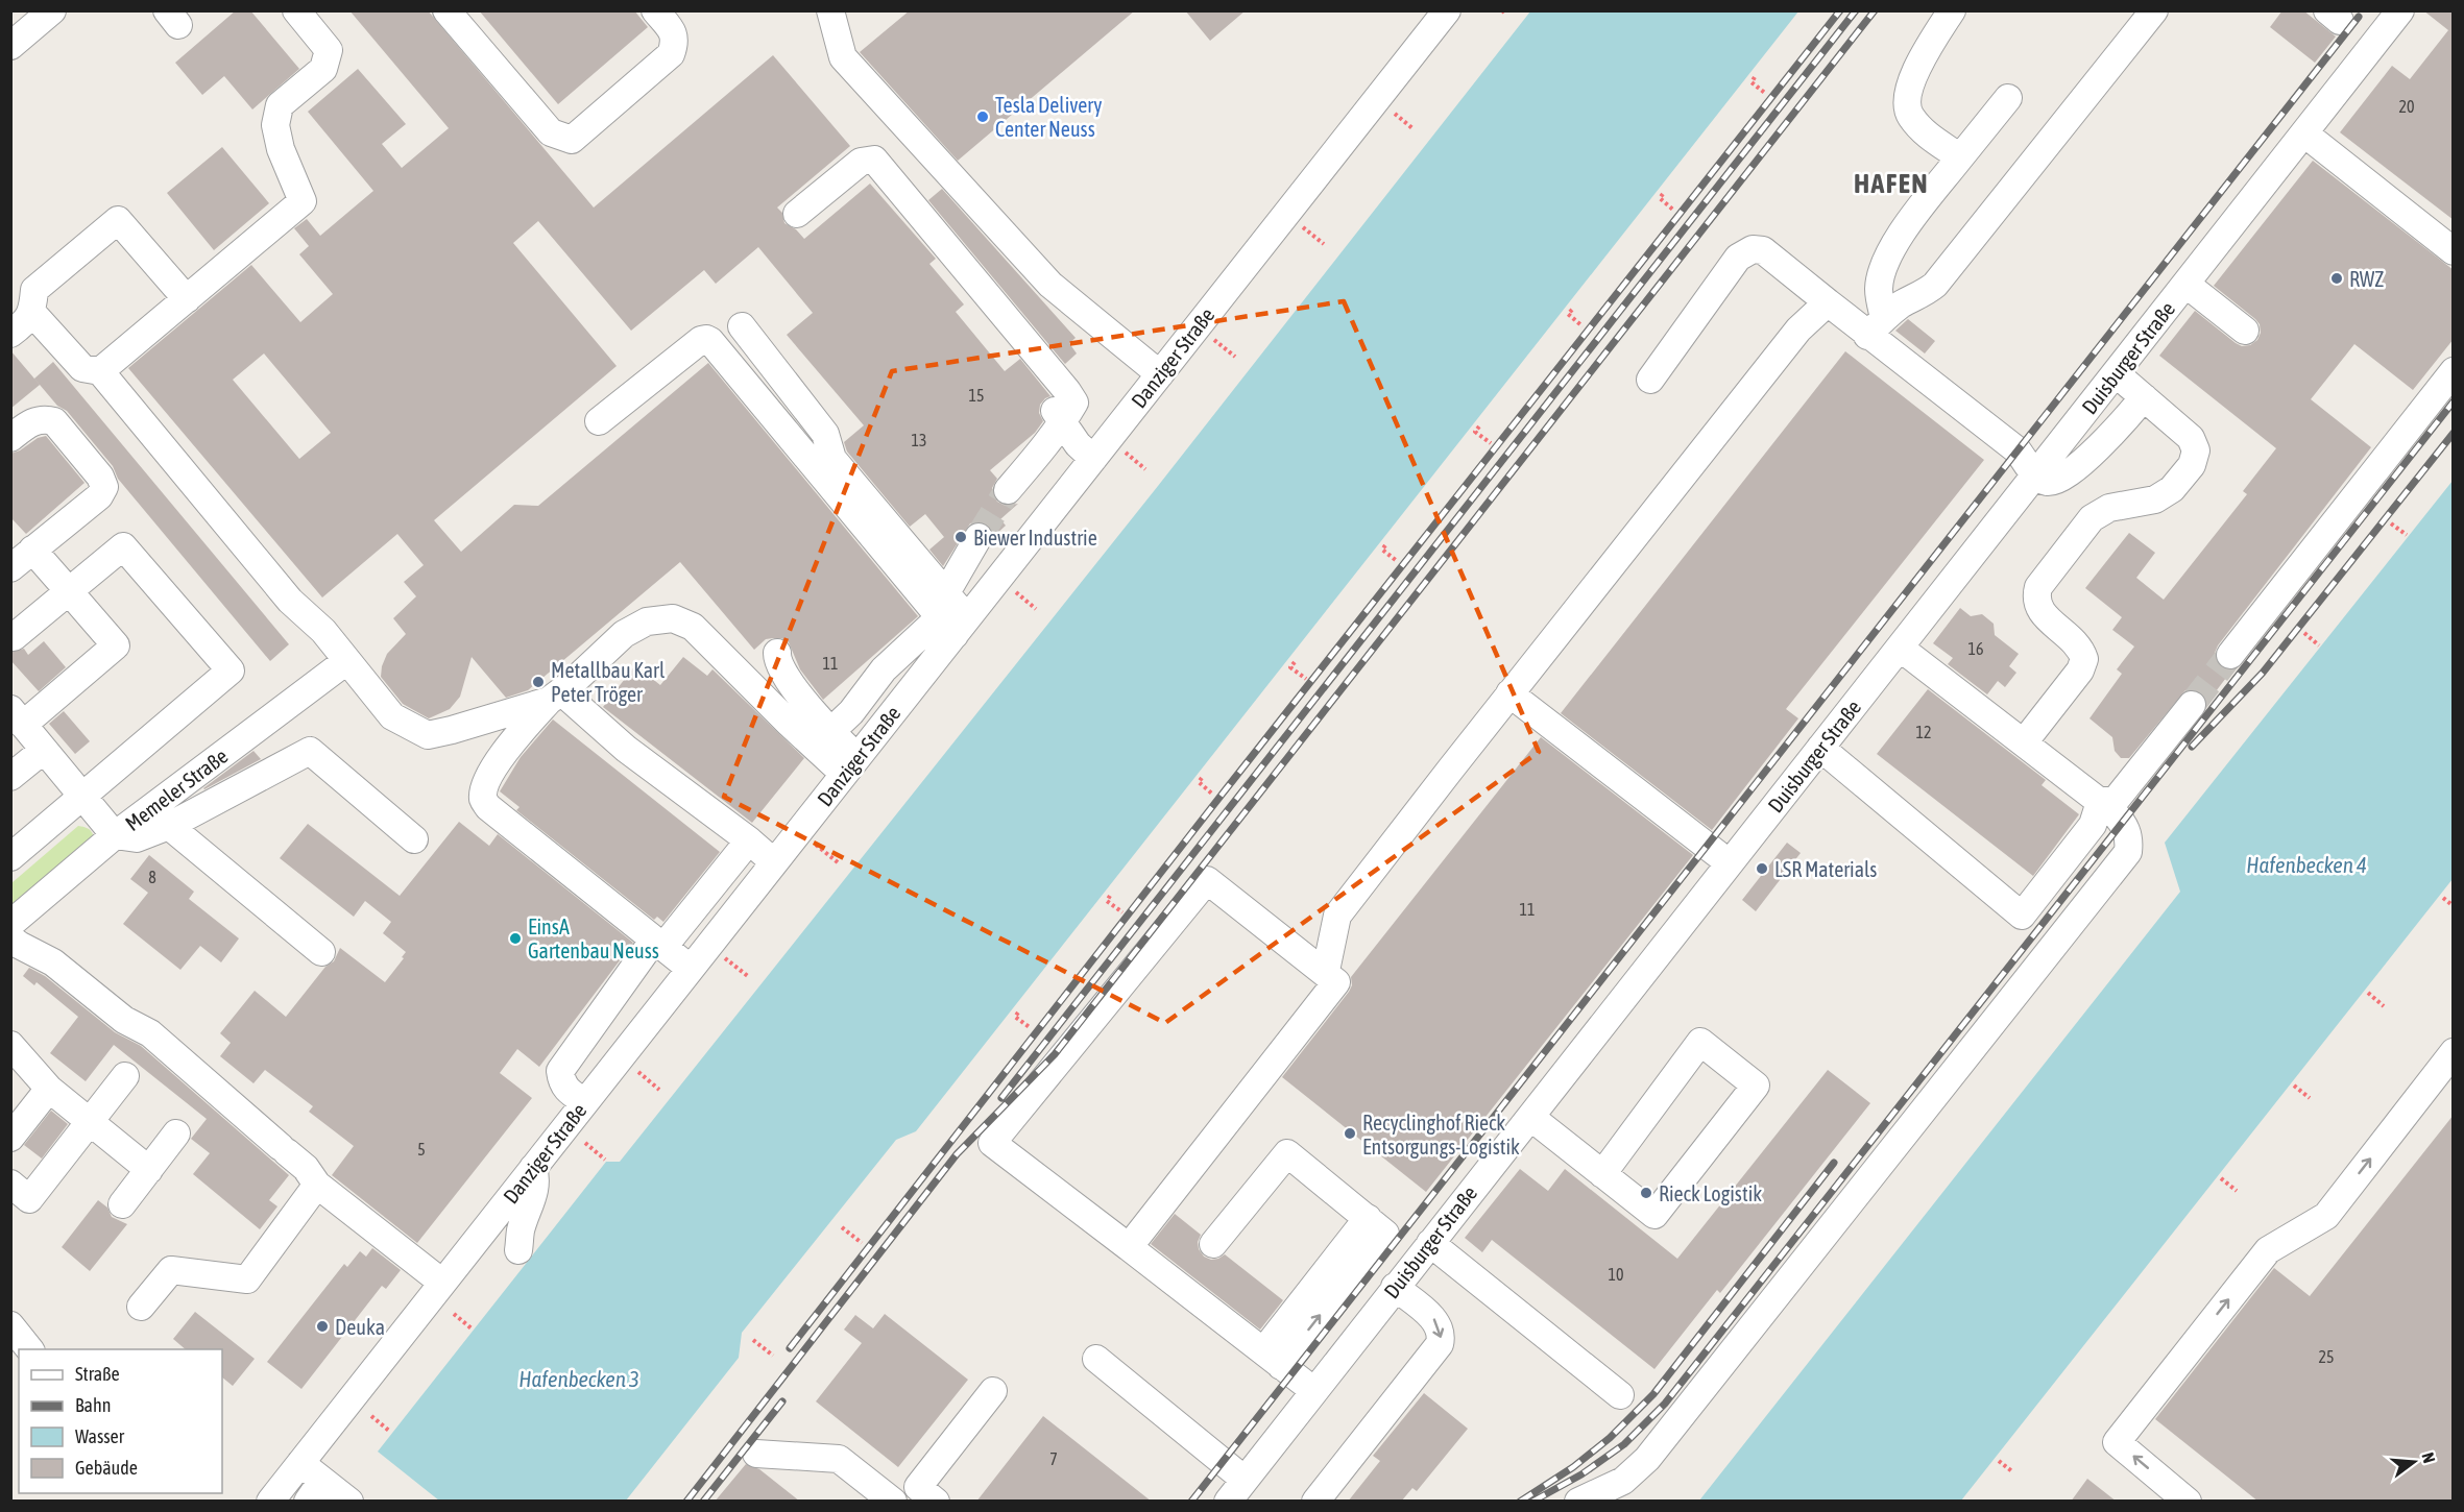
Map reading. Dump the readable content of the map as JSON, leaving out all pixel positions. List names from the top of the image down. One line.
{"streets":{"street":["Danziger Straße","Duisburger Straße","Memeler Straße"]},"districts":["HAFEN"],"water":["Hafenbecken 4","Hafenbecken 3"],"places":["Tesla Delivery Center Neuss","RWZ","Biewer Industrie","Metallbau Karl Peter Tröger","LSR Materials","EinsA Gartenbau Neuss","Recyclinghof Rieck Entsorgungs-Logistik","Rieck Logistik","Deuka"],"house_numbers":["20","15","13","16","11","12","8","11","5","10","25","7"],"legend":["Straße","Bahn","Wasser","Gebäude"],"north":"right"}
